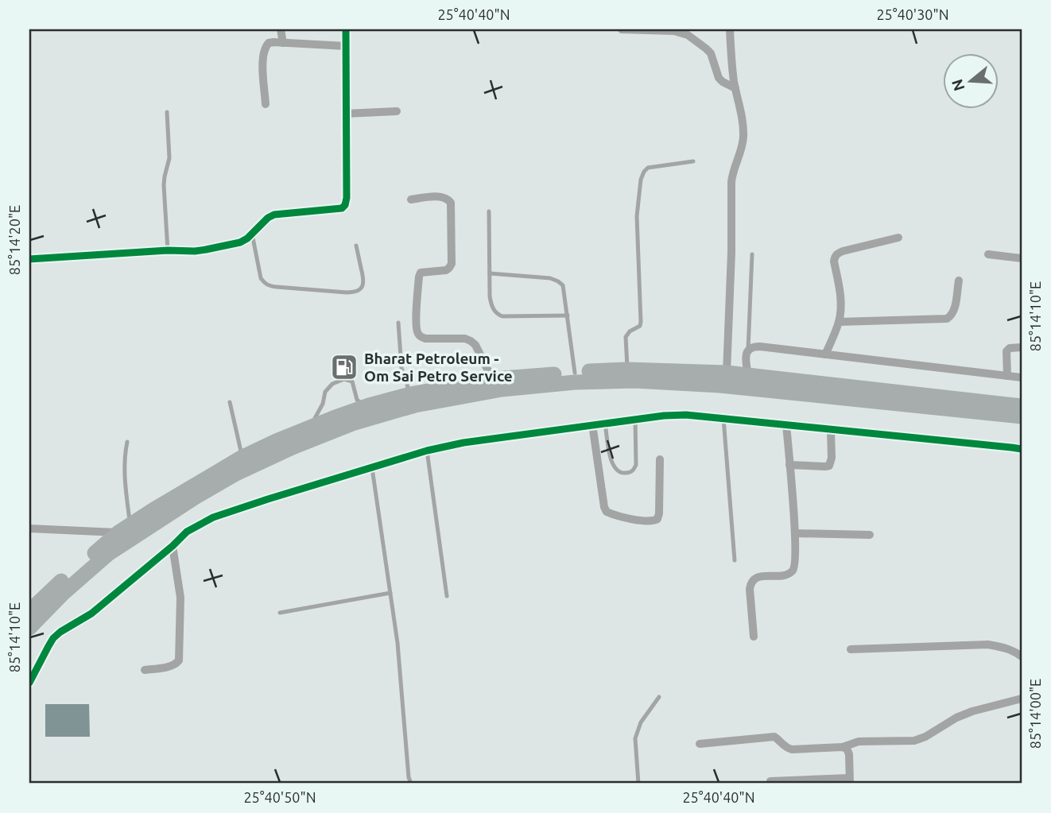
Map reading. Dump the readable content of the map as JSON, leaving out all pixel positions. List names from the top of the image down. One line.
{"places":{"fuel station":["Bharat Petroleum - Om Sai Petro Service"]},"north":"left","coordinates":["25°40'40\"N","25°40'30\"N","85°14'20\"E","85°14'10\"E","85°14'00\"E","25°40'50\"N"]}
